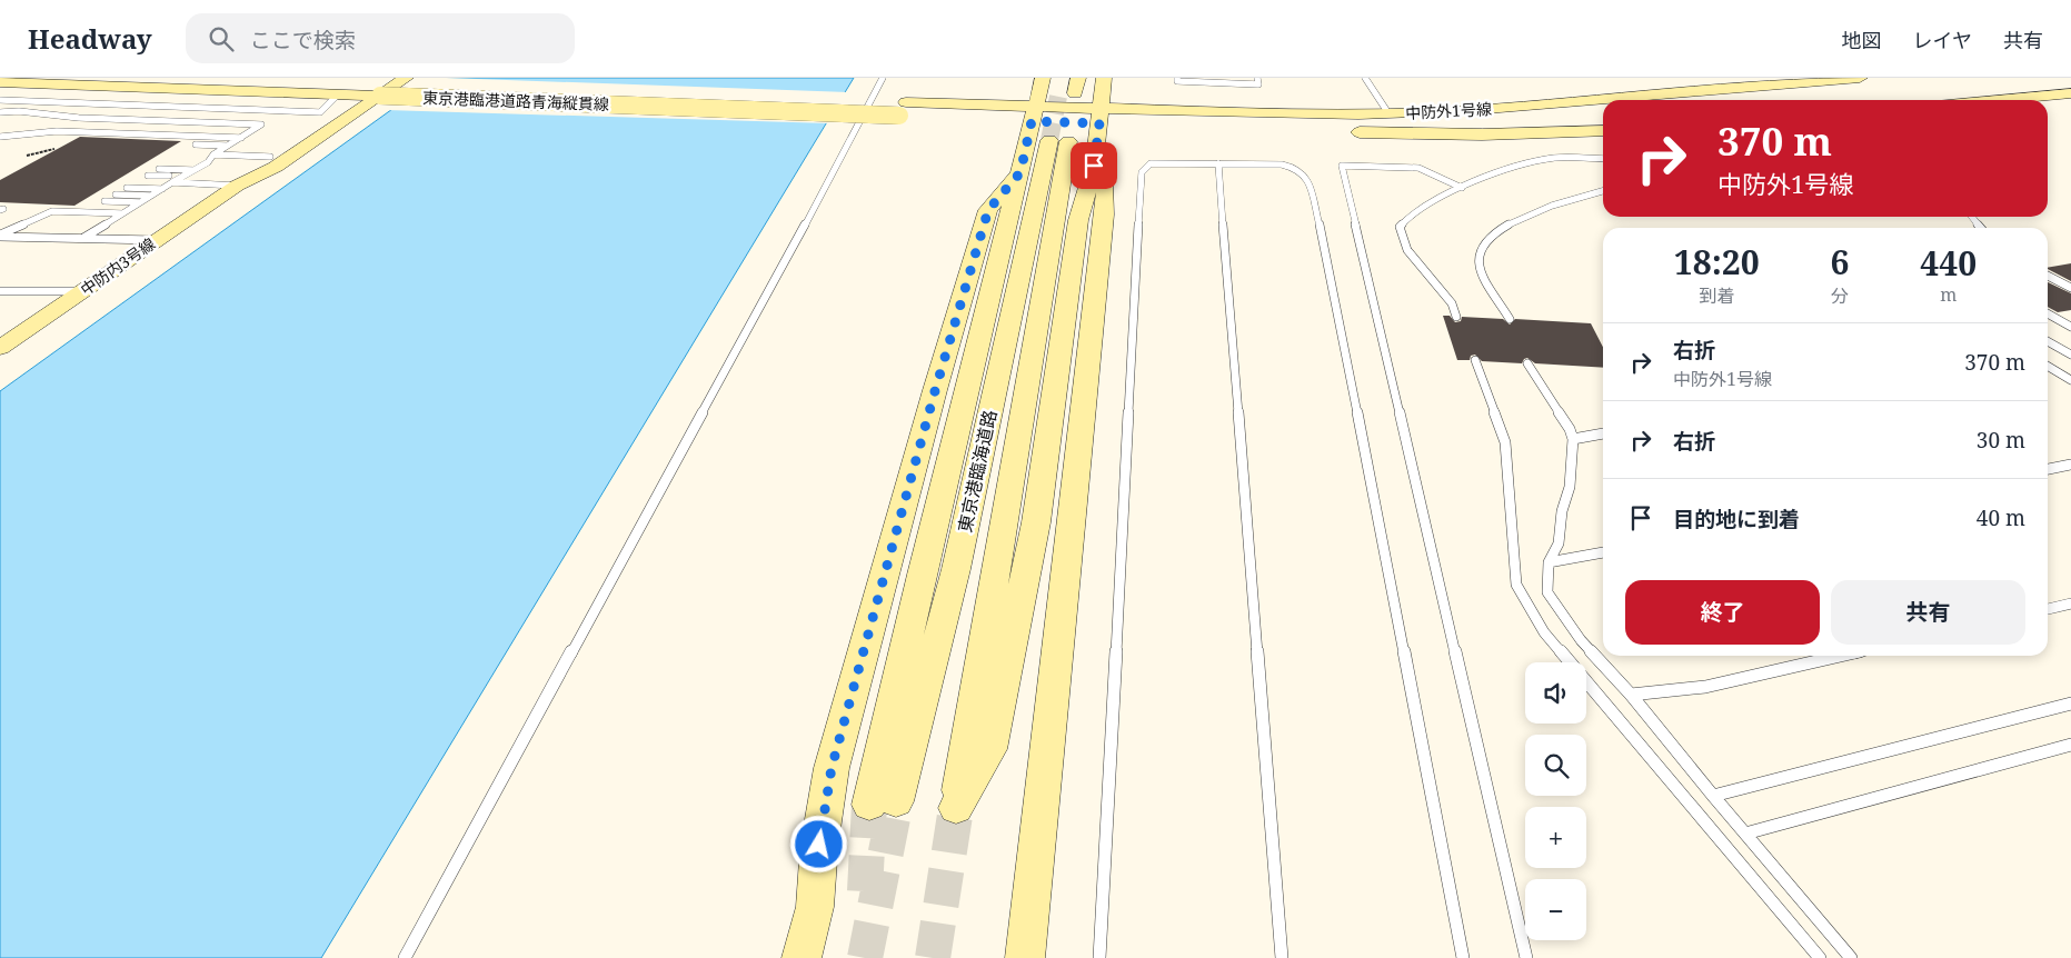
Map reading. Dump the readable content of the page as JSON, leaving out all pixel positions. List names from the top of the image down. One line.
{"streets":{"street":["東京港臨港道路青海縦貫線","中防外1号線","中防内3号線","東京港臨海道路"]},"crossings":[["東京港臨港道路青海縦貫線","中防外1号線"],["東京港臨港道路青海縦貫線","中防内3号線"],["東京港臨港道路青海縦貫線","東京港臨海道路"],["中防外1号線","東京港臨海道路"]],"page":{"header":"Headway","search":"ここで検索","nav":["地図","レイヤ","共有"],"turn":["370 m","中防外1号線"],"eta":["18:20","到着","6","分","440","m"],"list":[{"name":"右折","note":"中防外1号線","value":"370 m"},{"name":"右折","value":"30 m"},{"name":"目的地に到着","value":"40 m"}],"buttons":["終了","共有"],"map_buttons":["+","−"]}}
